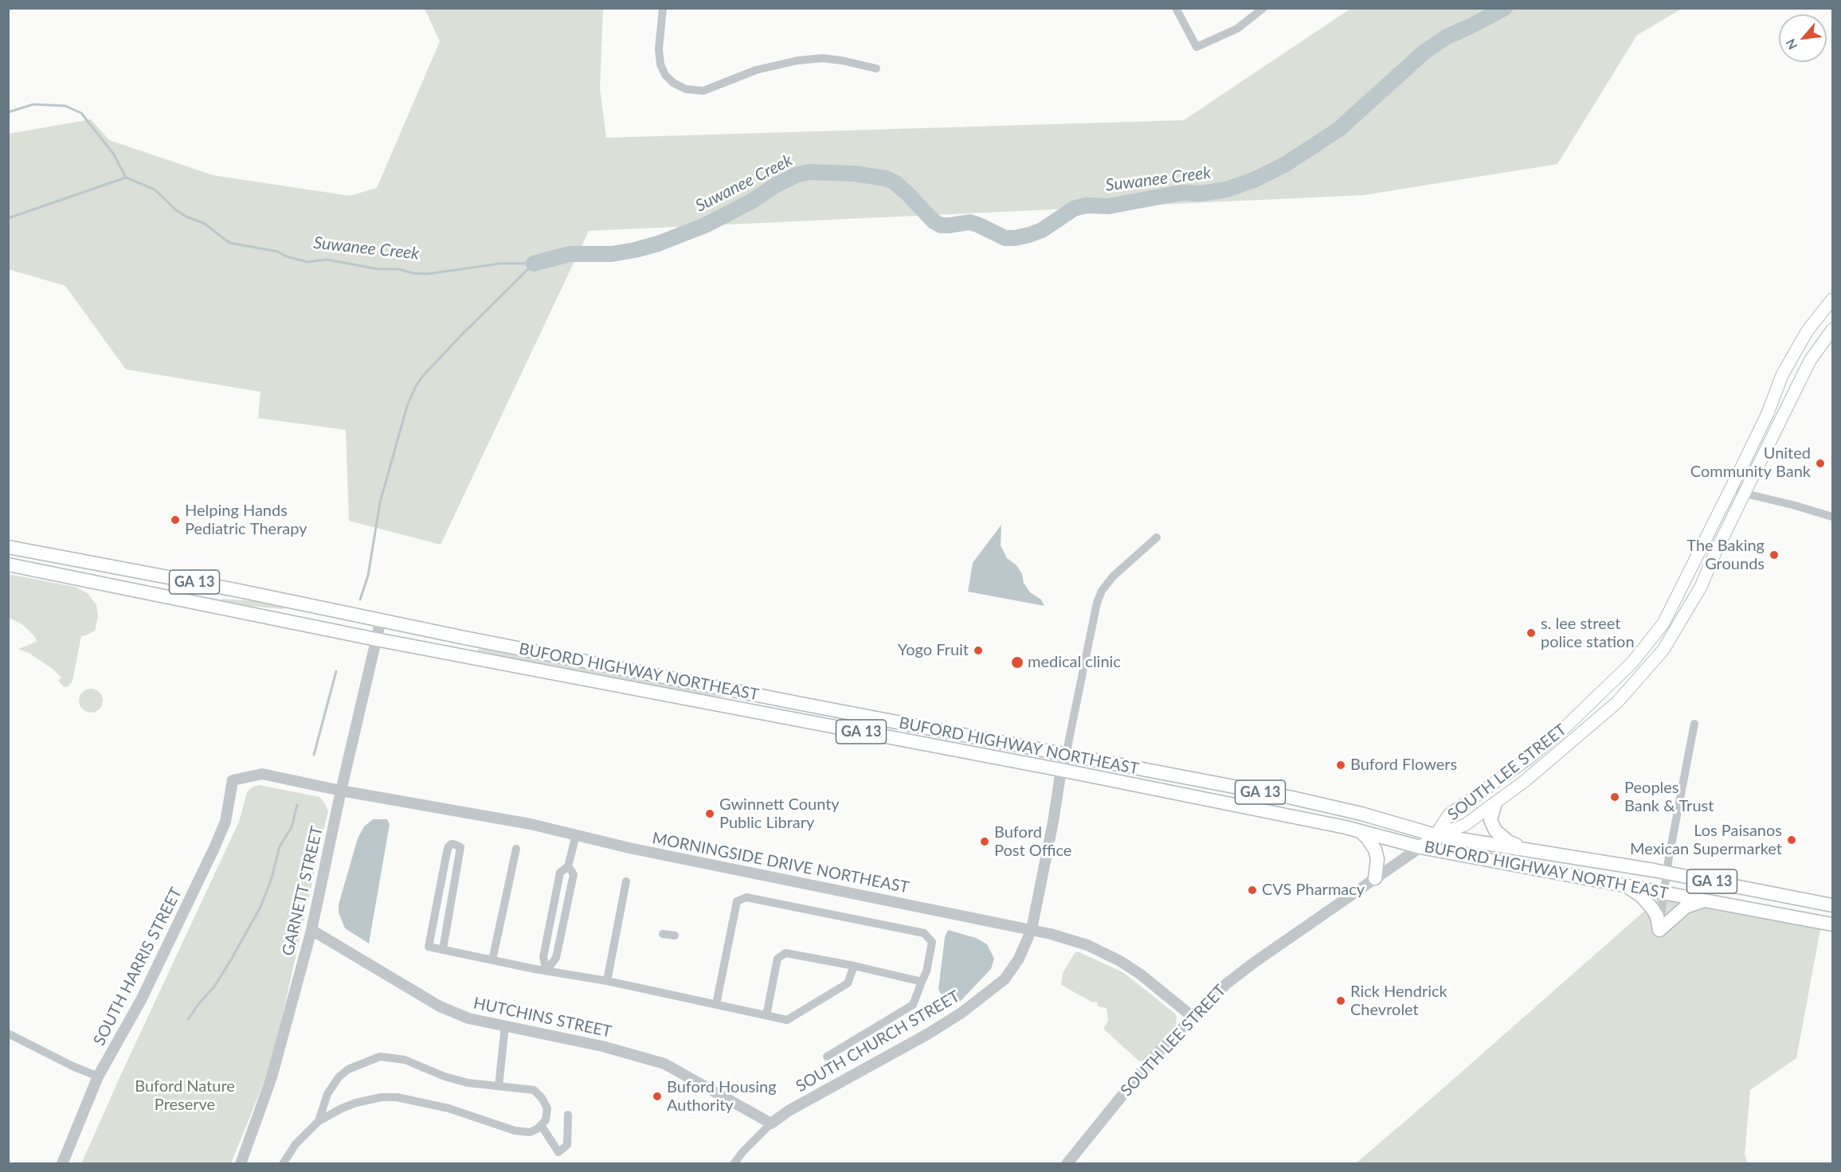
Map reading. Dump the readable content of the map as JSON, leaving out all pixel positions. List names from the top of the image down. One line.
{"streets":{"main road":["GA 13","BUFORD HIGHWAY NORTHEAST","SOUTH LEE STREET","BUFORD HIGHWAY NORTH EAST"],"street":["MORNINGSIDE DRIVE NORTHEAST","GARNETT STREET","SOUTH HARRIS STREET","HUTCHINS STREET","SOUTH CHURCH STREET"]},"crossings":[["BUFORD HIGHWAY NORTHEAST","SOUTH LEE STREET"],["BUFORD HIGHWAY NORTHEAST","BUFORD HIGHWAY NORTH EAST"],["BUFORD HIGHWAY NORTHEAST","GARNETT STREET"],["BUFORD HIGHWAY NORTHEAST","SOUTH CHURCH STREET"],["SOUTH LEE STREET","MORNINGSIDE DRIVE NORTHEAST"],["SOUTH LEE STREET","BUFORD HIGHWAY NORTH EAST"],["MORNINGSIDE DRIVE NORTHEAST","GARNETT STREET"],["MORNINGSIDE DRIVE NORTHEAST","SOUTH HARRIS STREET"],["MORNINGSIDE DRIVE NORTHEAST","SOUTH CHURCH STREET"],["GARNETT STREET","HUTCHINS STREET"],["HUTCHINS STREET","SOUTH CHURCH STREET"]],"water":["Suwanee Creek"],"parks":["Buford Nature Preserve"],"places":["United Community Bank","Helping Hands Pediatric Therapy","The Baking Grounds","s. lee street police station","Yogo Fruit","medical clinic","Buford Flowers","Peoples Bank & Trust","Gwinnett County Public Library","Los Paisanos Mexican Supermarket","Buford Post Office","CVS Pharmacy","Rick Hendrick Chevrolet","Buford Housing Authority"],"north":"bottom left"}
